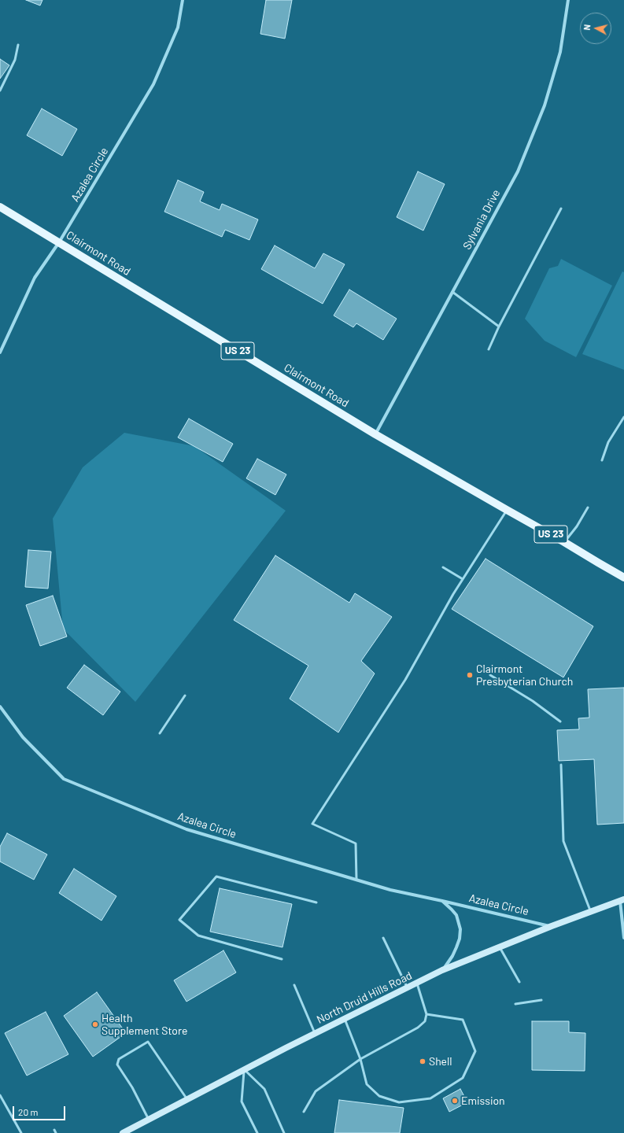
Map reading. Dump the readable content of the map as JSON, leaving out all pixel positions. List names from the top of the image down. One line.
{"streets":{"main road":["Clairmont Road","US 23","North Druid Hills Road"],"street":["Azalea Circle","Sylvania Drive"]},"crossings":[["Azalea Circle","Clairmont Road"],["Azalea Circle","North Druid Hills Road"],["Sylvania Drive","Clairmont Road"]],"places":["Clairmont Presbyterian Church","Health Supplement Store","Shell","Emission"],"scale_bar":"20 m","north":"left"}
